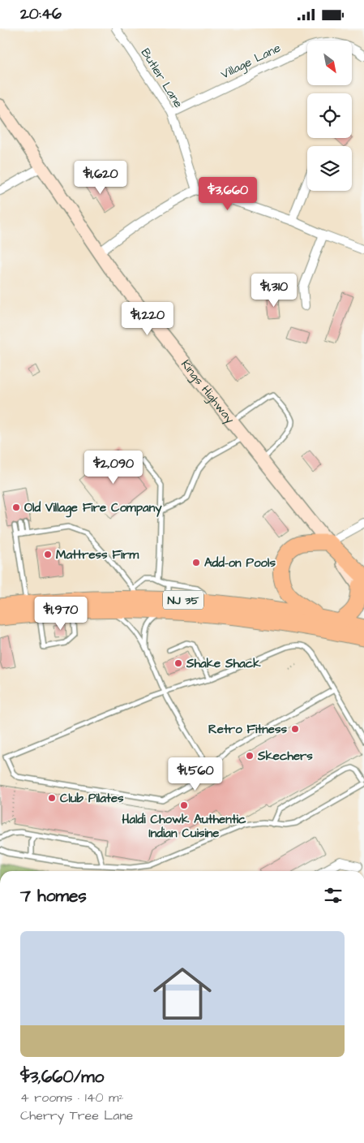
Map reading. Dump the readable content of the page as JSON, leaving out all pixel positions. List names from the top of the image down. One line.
{"streets":{"highway":["NJ 35"],"street":["Village Lane","Butler Lane","Kings Highway"]},"crossings":[["Village Lane","Butler Lane"],["Kings Highway","NJ 35"]],"places":["Old Village Fire Company","Mattress Firm","Add-on Pools","Shake Shack","Retro Fitness","Skechers","Club Pilates","Haldi Chowk Authentic Indian Cuisine"],"north":"bottom right","page":{"status":"20:46","price":["$1,620","$3,660","$1,310","$1,220","$2,090","$1,970","$1,560"],"heading":"7 homes","list":[{"name":"$3,660/mo","note":"4 rooms · 140 m² · Cherry Tree Lane"}]}}
